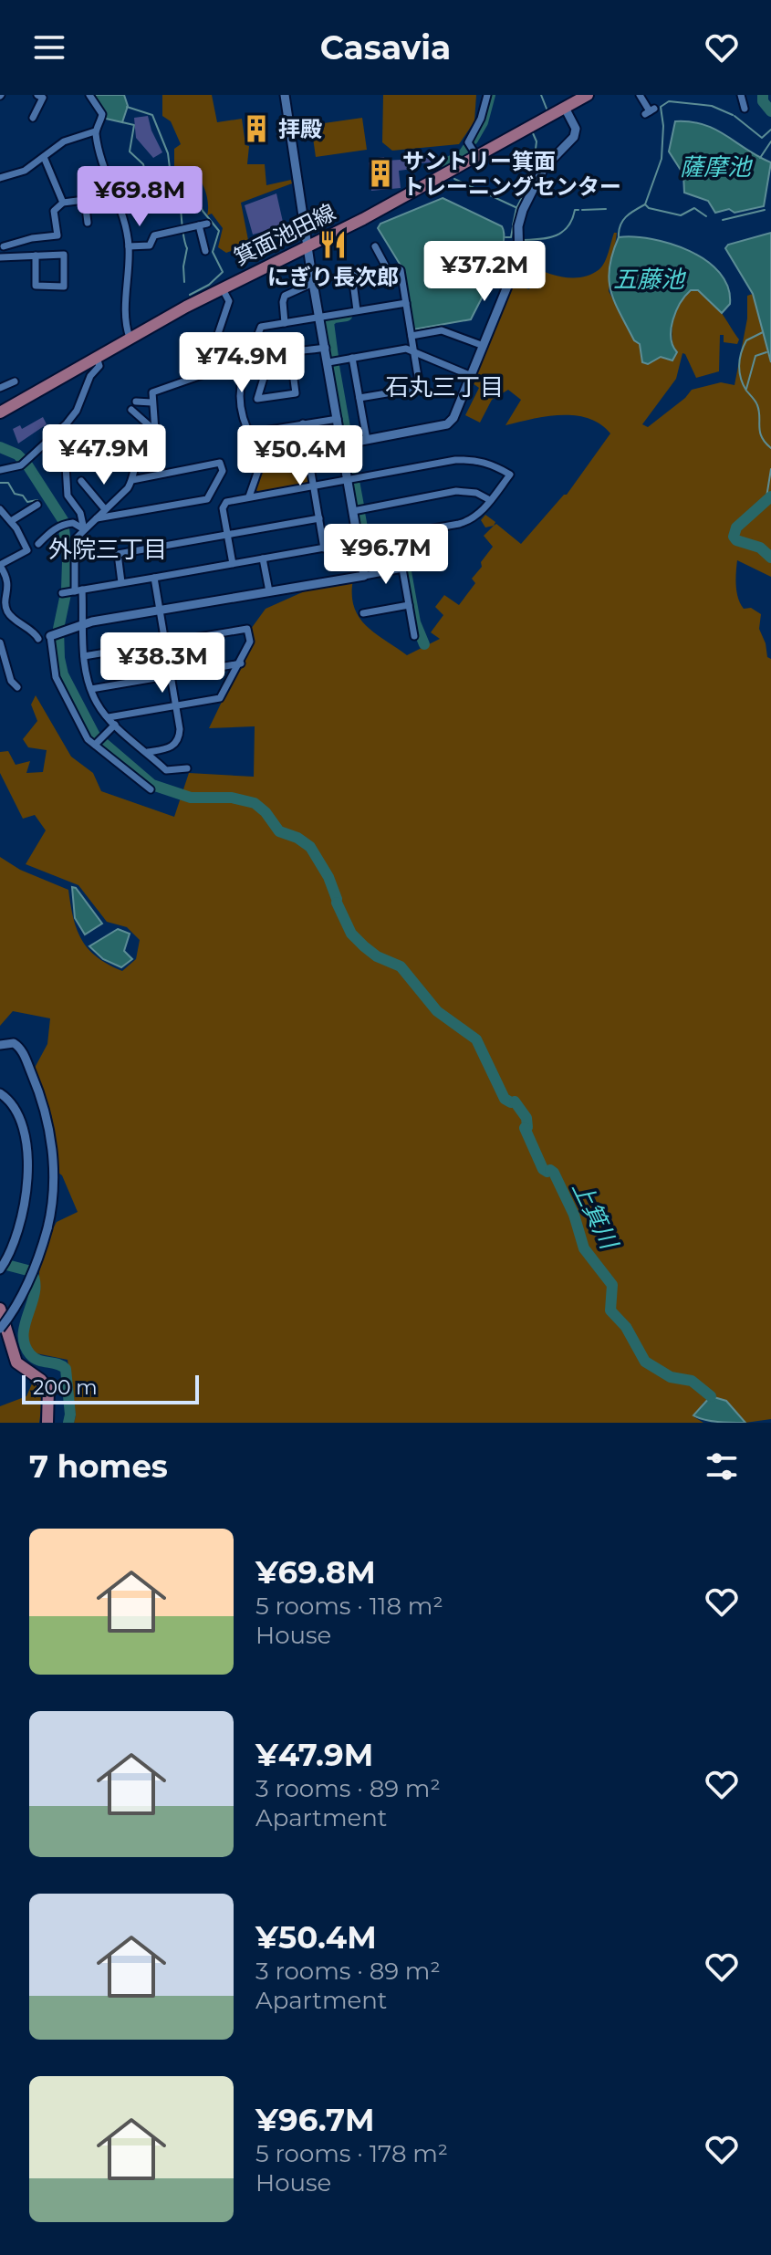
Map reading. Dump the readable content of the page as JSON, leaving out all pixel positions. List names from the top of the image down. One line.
{"streets":{"main road":["箕面池田線"]},"districts":["石丸三丁目","外院三丁目"],"water":["薩摩池","五藤池","上箕川"],"places":{"building":["拝殿","サントリー箕面 トレーニングセンター"],"restaurant":["にぎり長次郎"]},"scale_bar":"200 m","page":{"header":"Casavia","price":["¥69.8M","¥37.2M","¥74.9M","¥47.9M","¥50.4M","¥96.7M","¥38.3M"],"scale":"200 m","heading":"7 homes","list":[{"name":"¥69.8M","note":"5 rooms · 118 m² · House"},{"name":"¥47.9M","note":"3 rooms · 89 m² · Apartment"},{"name":"¥50.4M","note":"3 rooms · 89 m² · Apartment"},{"name":"¥96.7M","note":"5 rooms · 178 m² · House"}]}}
